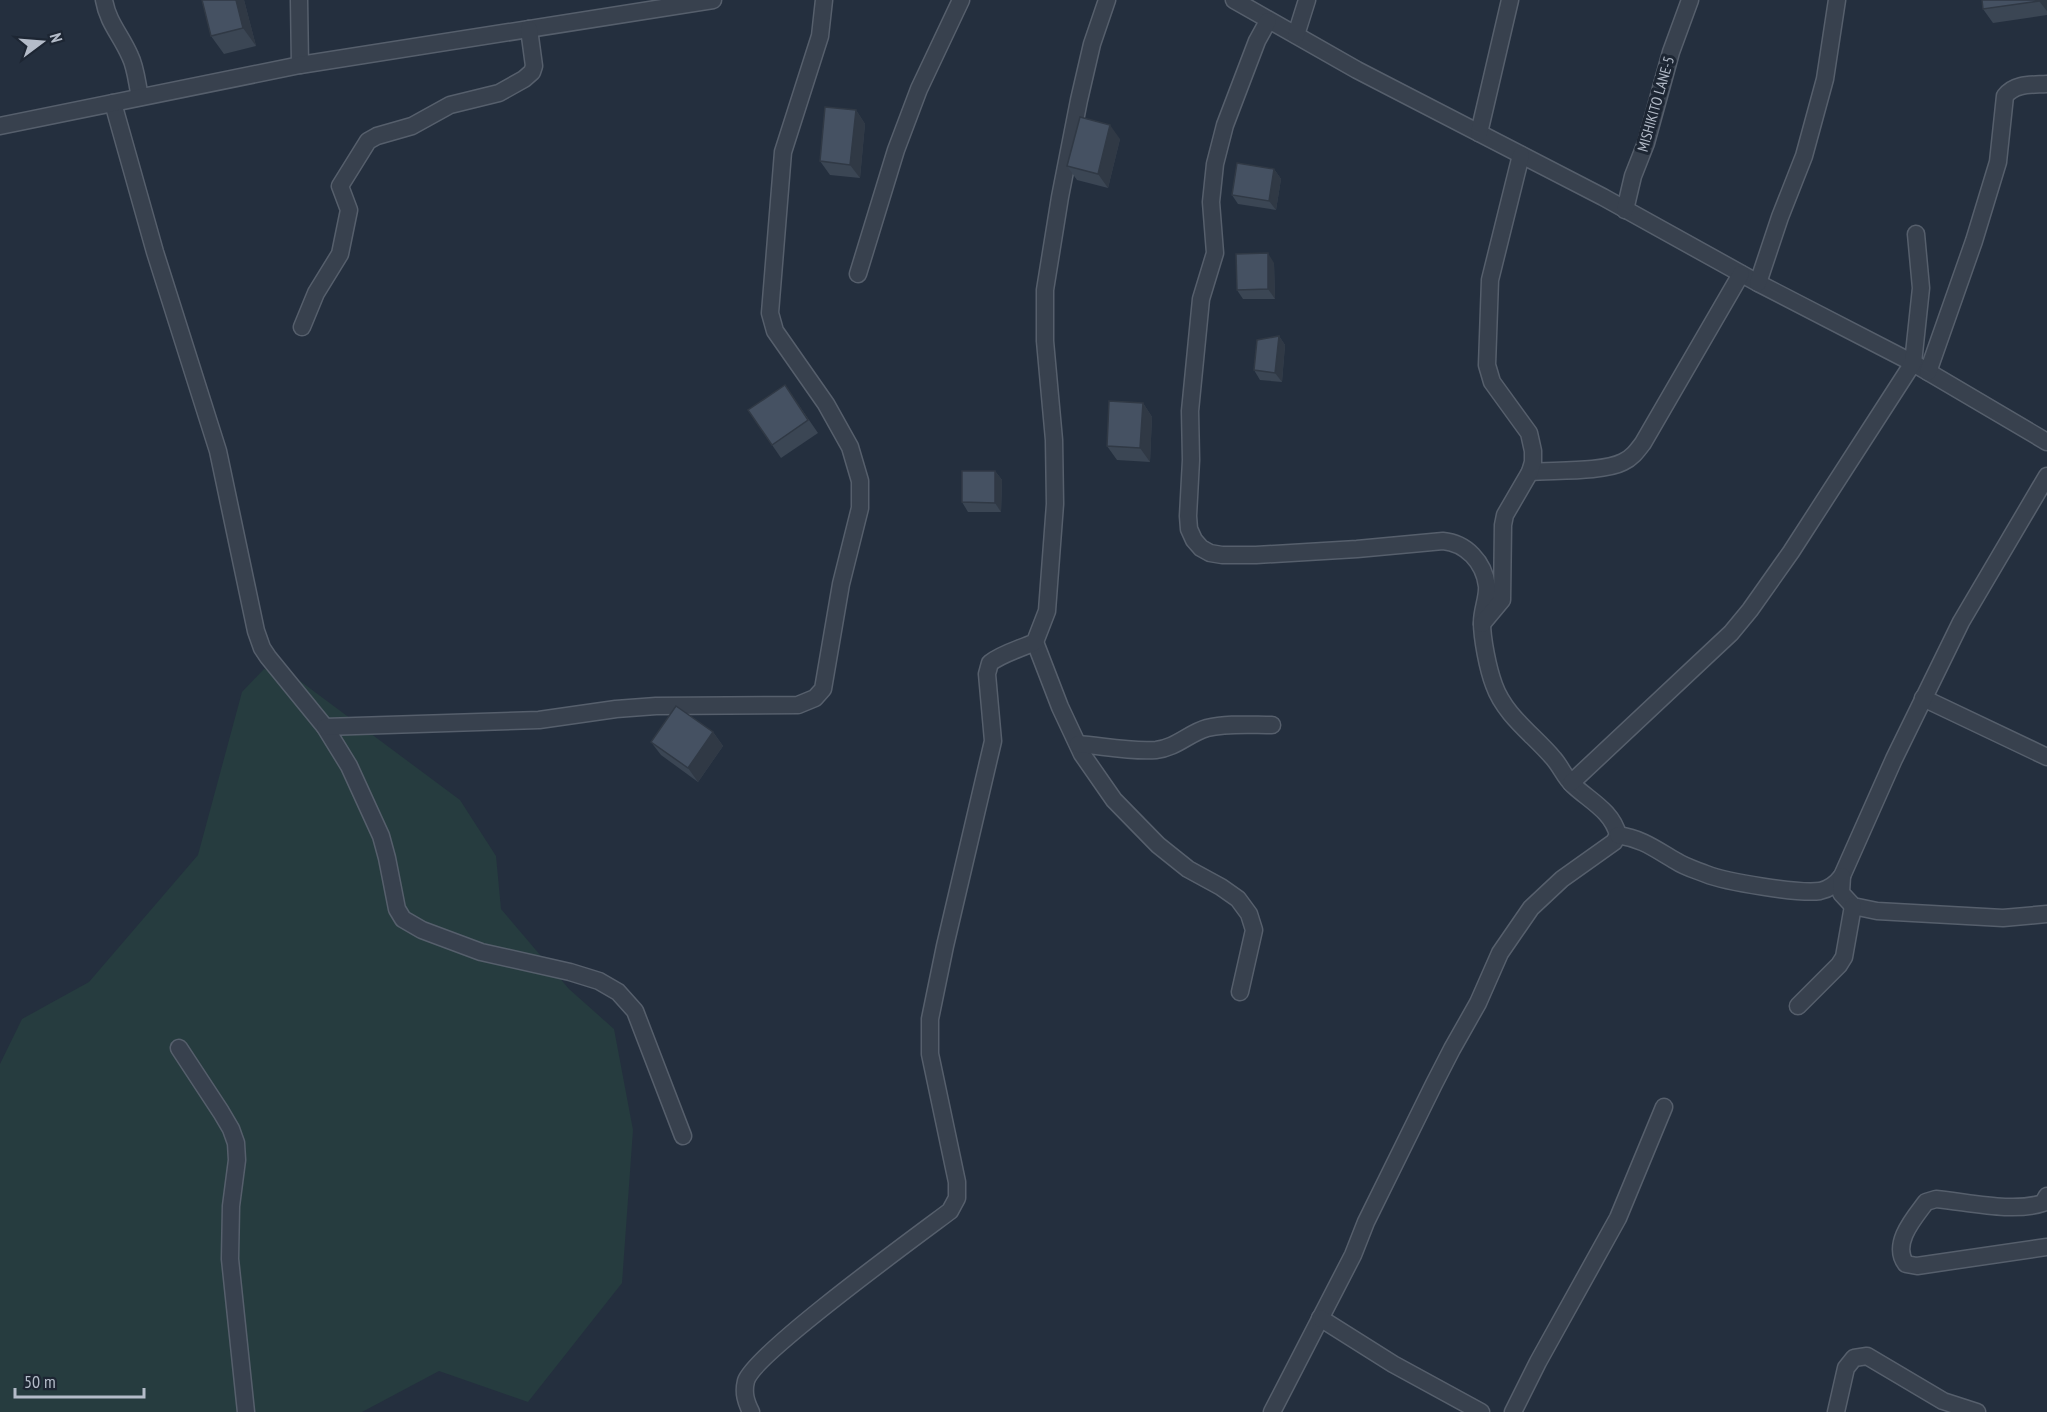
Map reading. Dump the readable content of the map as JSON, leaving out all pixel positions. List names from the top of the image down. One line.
{"streets":{"street":["MISHIKITO LANE-5"]},"scale_bar":"50 m","north":"right"}
